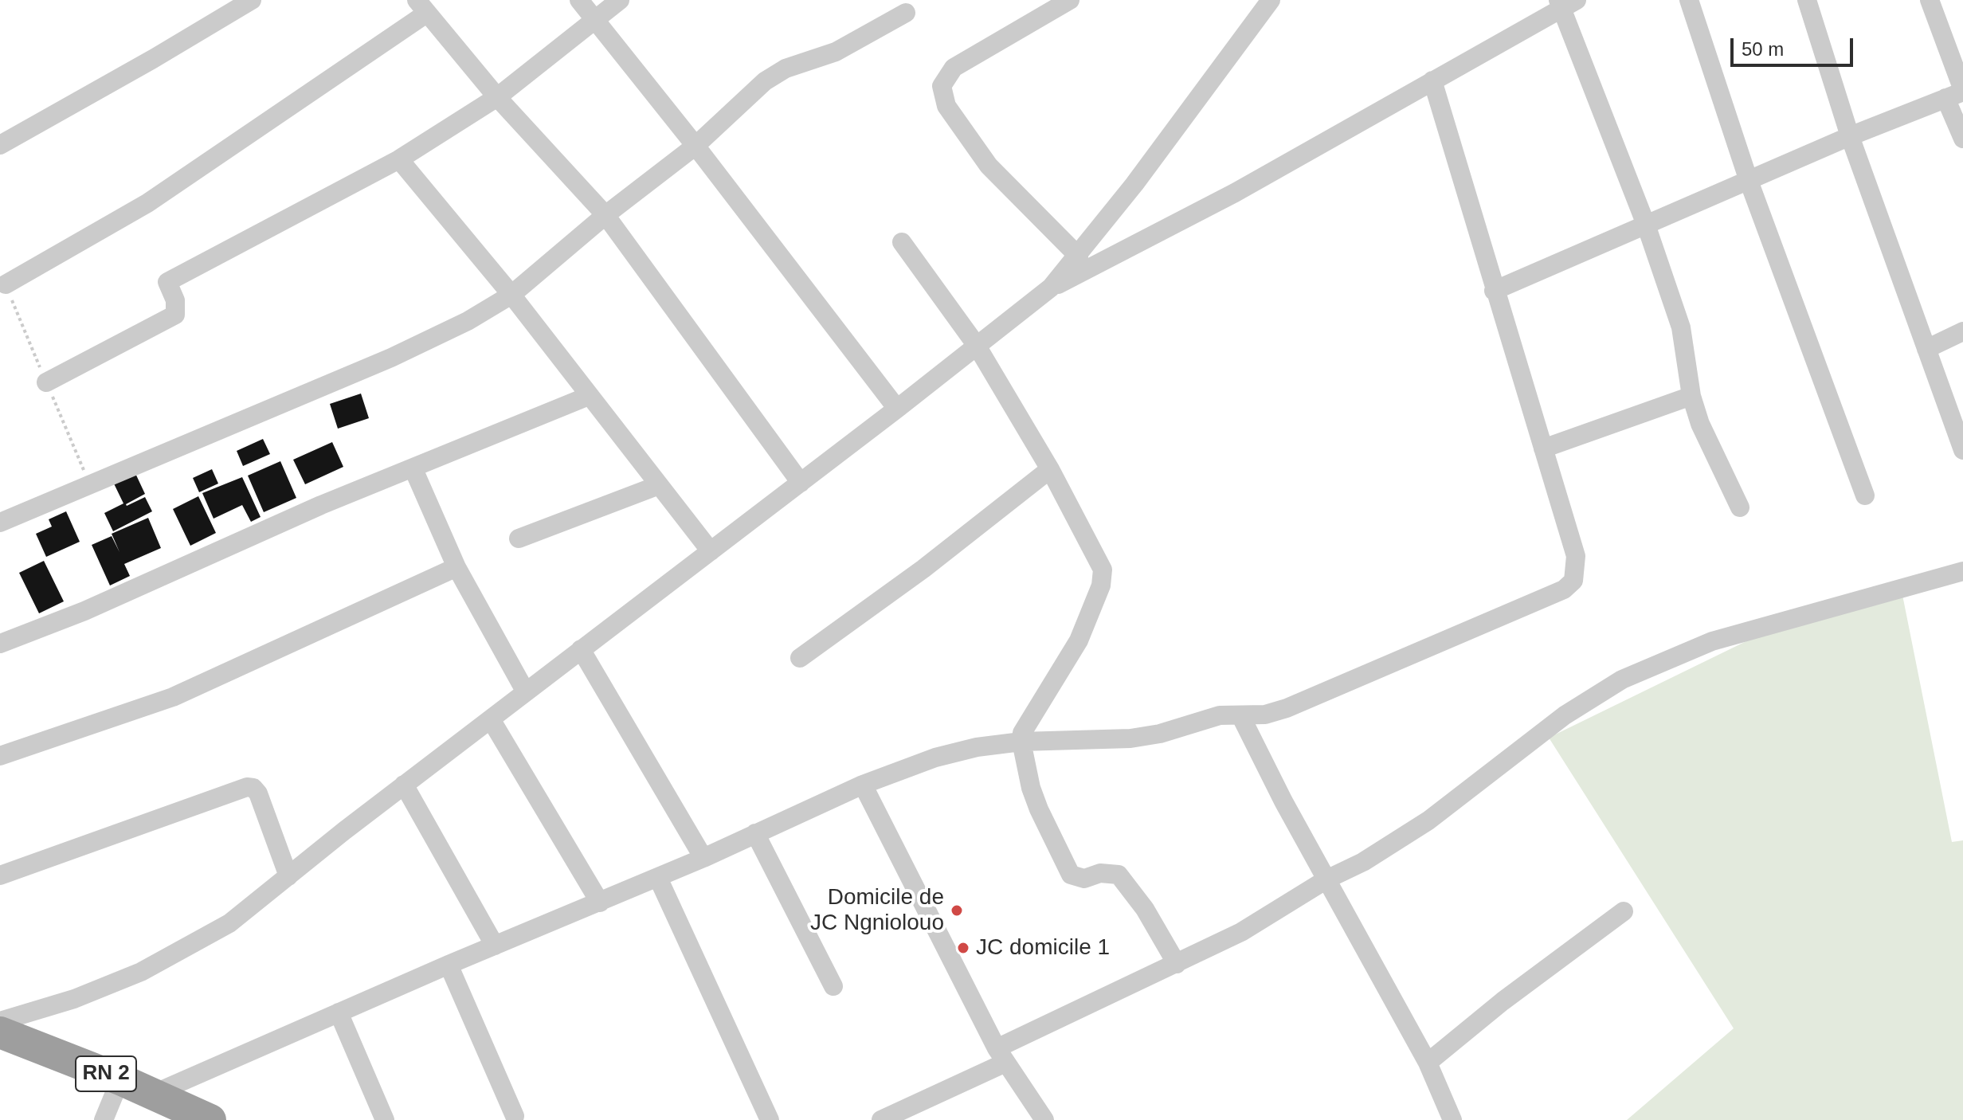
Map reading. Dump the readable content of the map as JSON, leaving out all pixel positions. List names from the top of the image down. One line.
{"streets":{"highway":["RN 2"]},"places":["Domicile de JC Ngniolouo","JC domicile 1"],"scale_bar":"50 m"}
